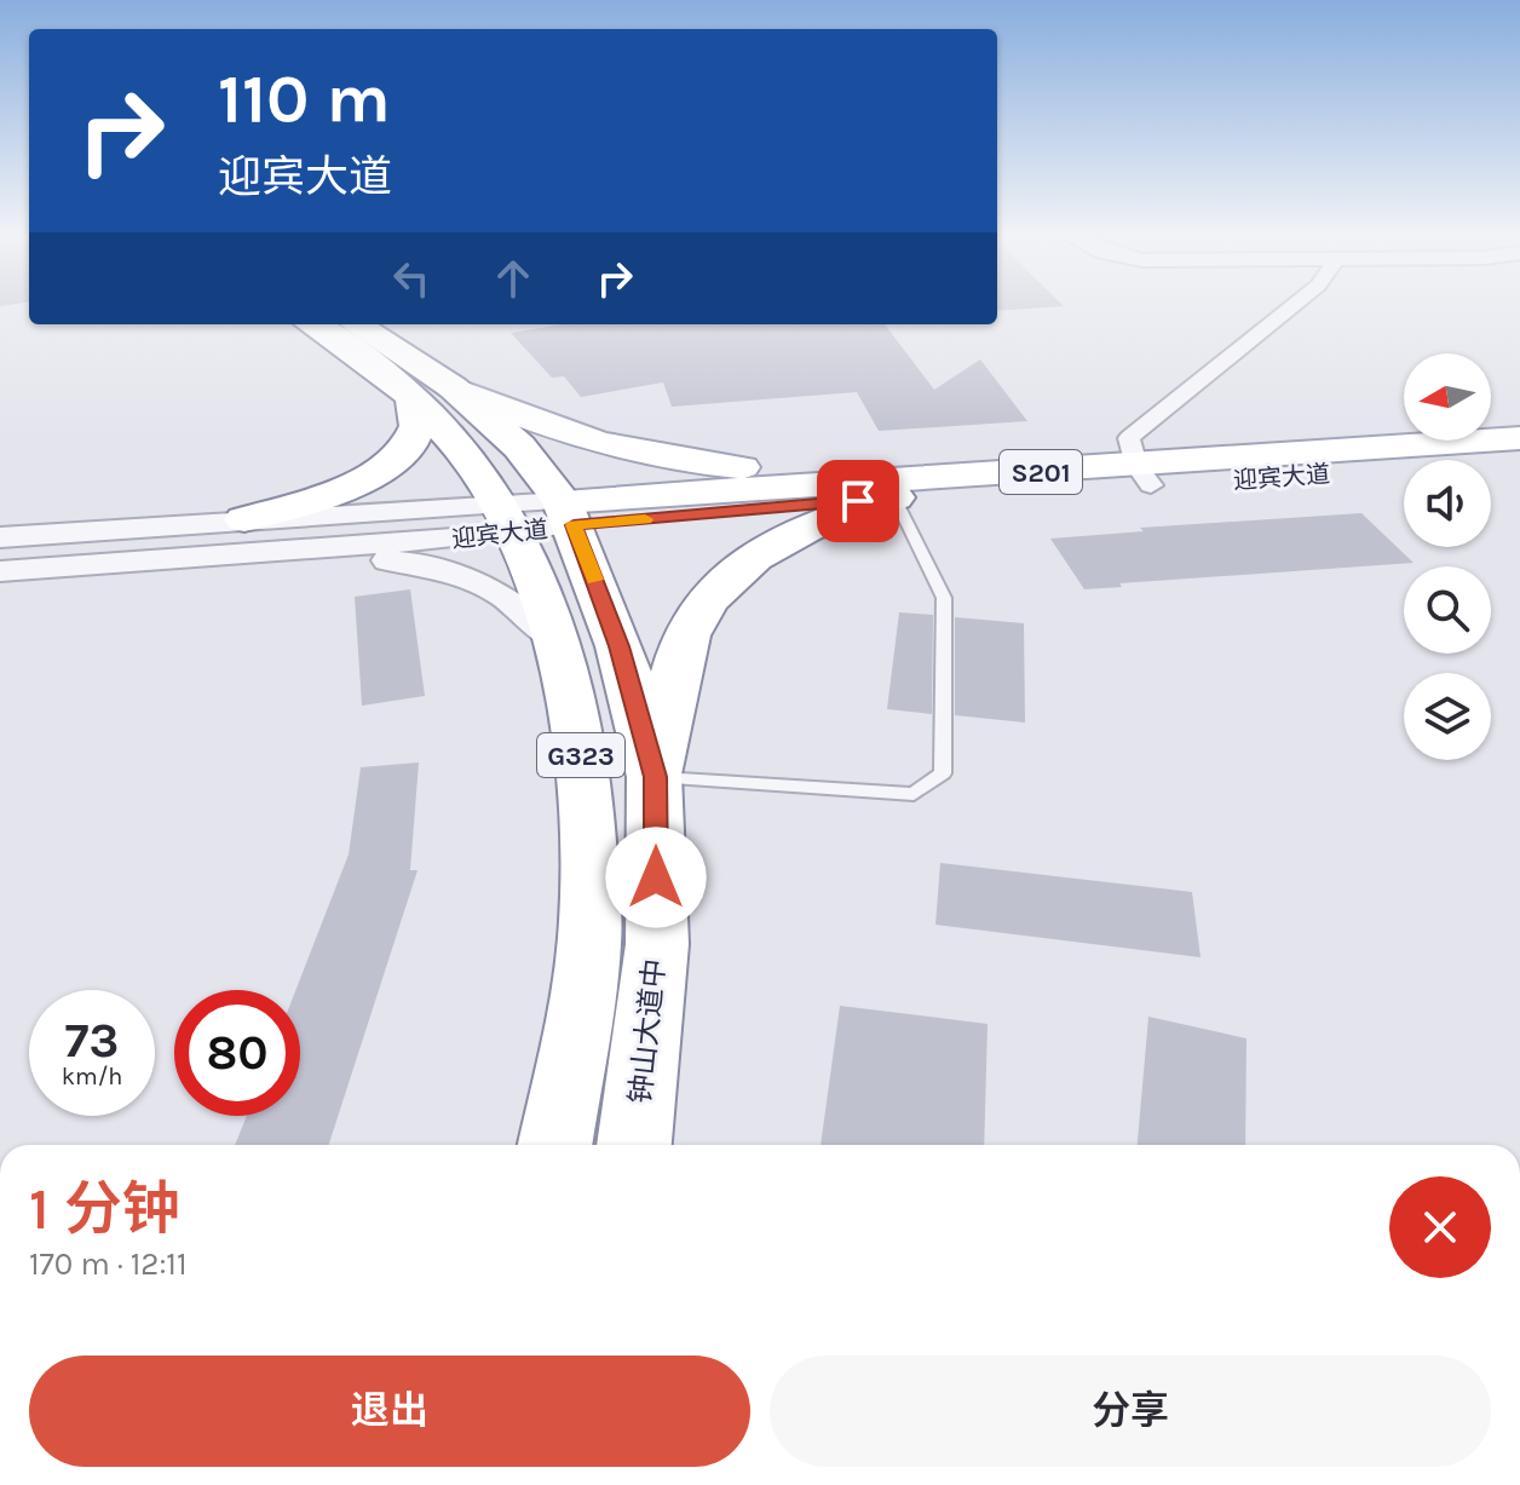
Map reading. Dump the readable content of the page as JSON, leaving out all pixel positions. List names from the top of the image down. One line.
{"streets":{"highway":["G323","钟山大道中"],"main road":["S201","迎宾大道"]},"crossings":[["迎宾大道","G323"],["迎宾大道","钟山大道中"],["G323","钟山大道中"]],"north":"left","page":{"turn":["110 m","迎宾大道"],"speed":"73 km/h","limit":"80","heading":["1 分钟","170 m · 12:11"],"buttons":["退出","分享"]}}
